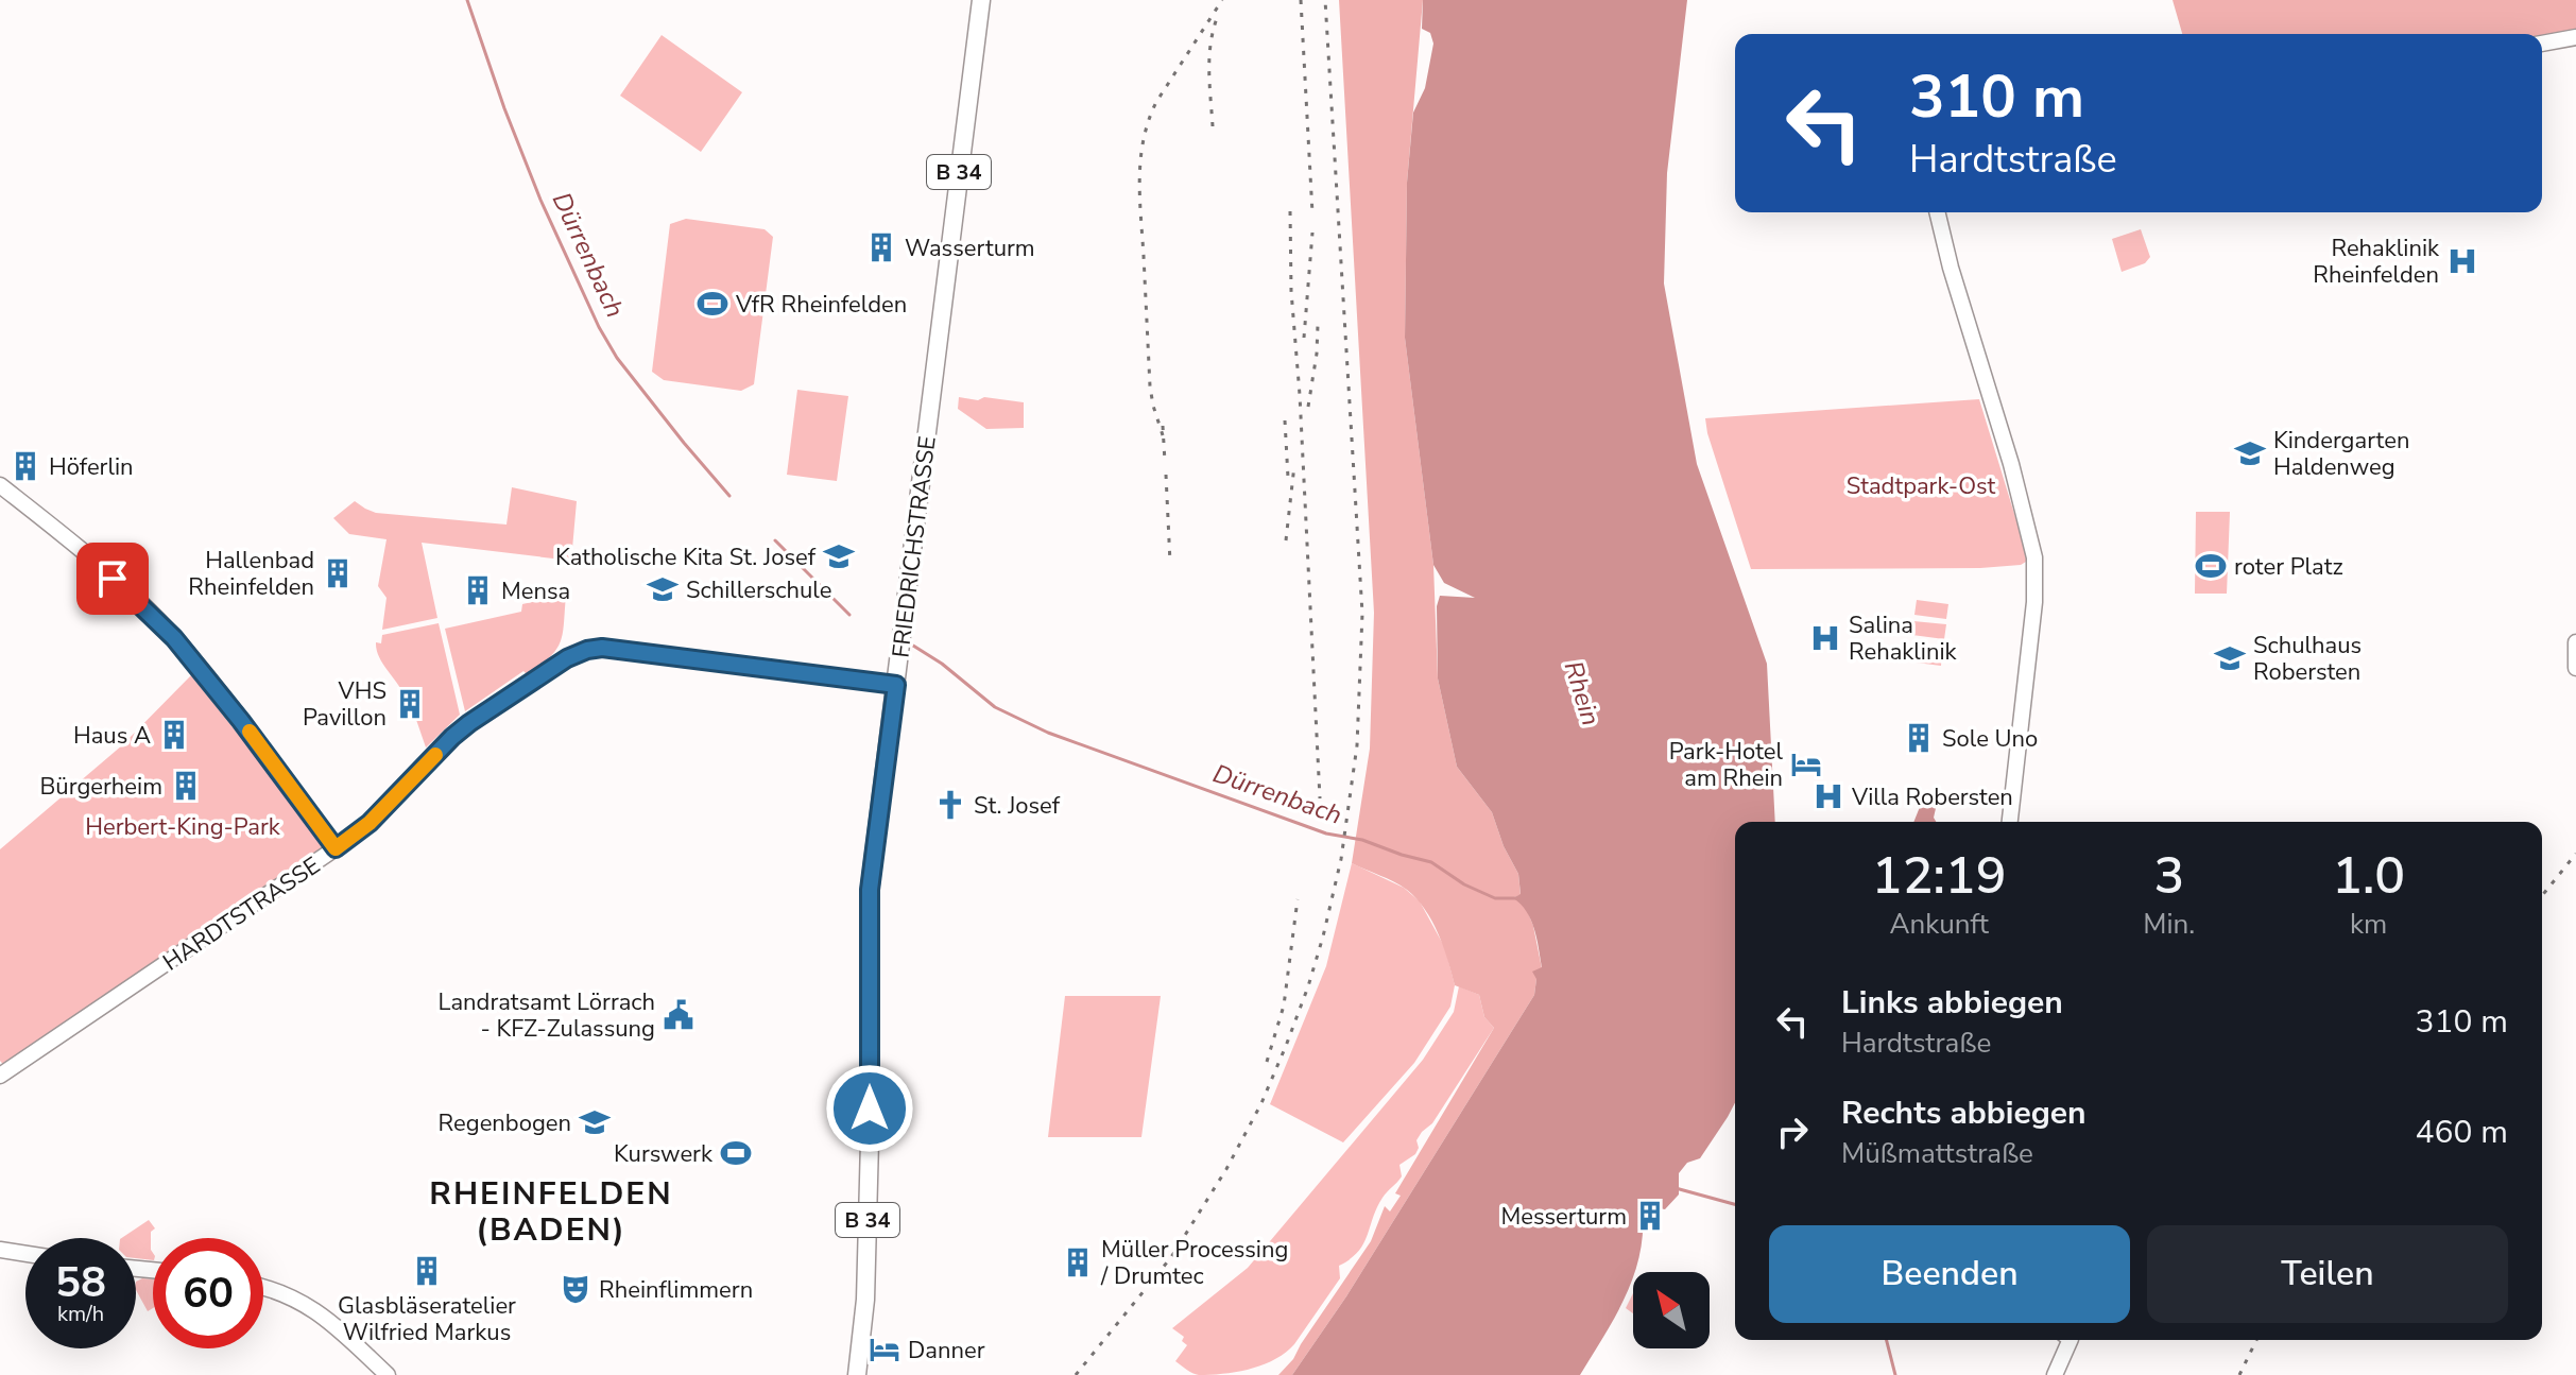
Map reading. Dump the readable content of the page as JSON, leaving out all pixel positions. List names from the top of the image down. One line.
{"streets":{"main road":["B 34","FRIEDRICHSTRASSE"],"street":["HARDTSTRASSE"]},"crossings":[["FRIEDRICHSTRASSE","HARDTSTRASSE"]],"districts":["RHEINFELDEN (BADEN)"],"water":["Dürrenbach","Rhein"],"parks":["Stadtpark-Ost","Herbert-King-Park"],"places":{"building":["Wasserturm","Höferlin","Hallenbad Rheinfelden","Mensa","VHS Pavillon","Haus A","Sole Uno","Bürgerheim","Messerturm","Müller Processing / Drumtec","Glasbläseratelier Wilfried Markus"],"hospital":["Rehaklinik Rheinfelden","Salina Rehaklinik","Villa Robersten"],"sports":["VfR Rheinfelden","roter Platz","Kurswerk"],"school or university":["Kindergarten Haldenweg","Katholische Kita St. Josef","Schillerschule","Schulhaus Robersten","Regenbogen"],"hotel":["Park-Hotel am Rhein","Danner"],"church":["St. Josef"],"public building":["Landratsamt Lörrach - KFZ-Zulassung"],"theatre":["Rheinflimmern"]},"north":"top left","page":{"turn":["310 m","Hardtstraße"],"eta":["12:19","Ankunft","3","Min.","1.0","km"],"list":[{"name":"Links abbiegen","note":"Hardtstraße","value":"310 m"},{"name":"Rechts abbiegen","note":"Müßmattstraße","value":"460 m"}],"buttons":["Beenden","Teilen"],"speed":"58 km/h","limit":"60"}}
